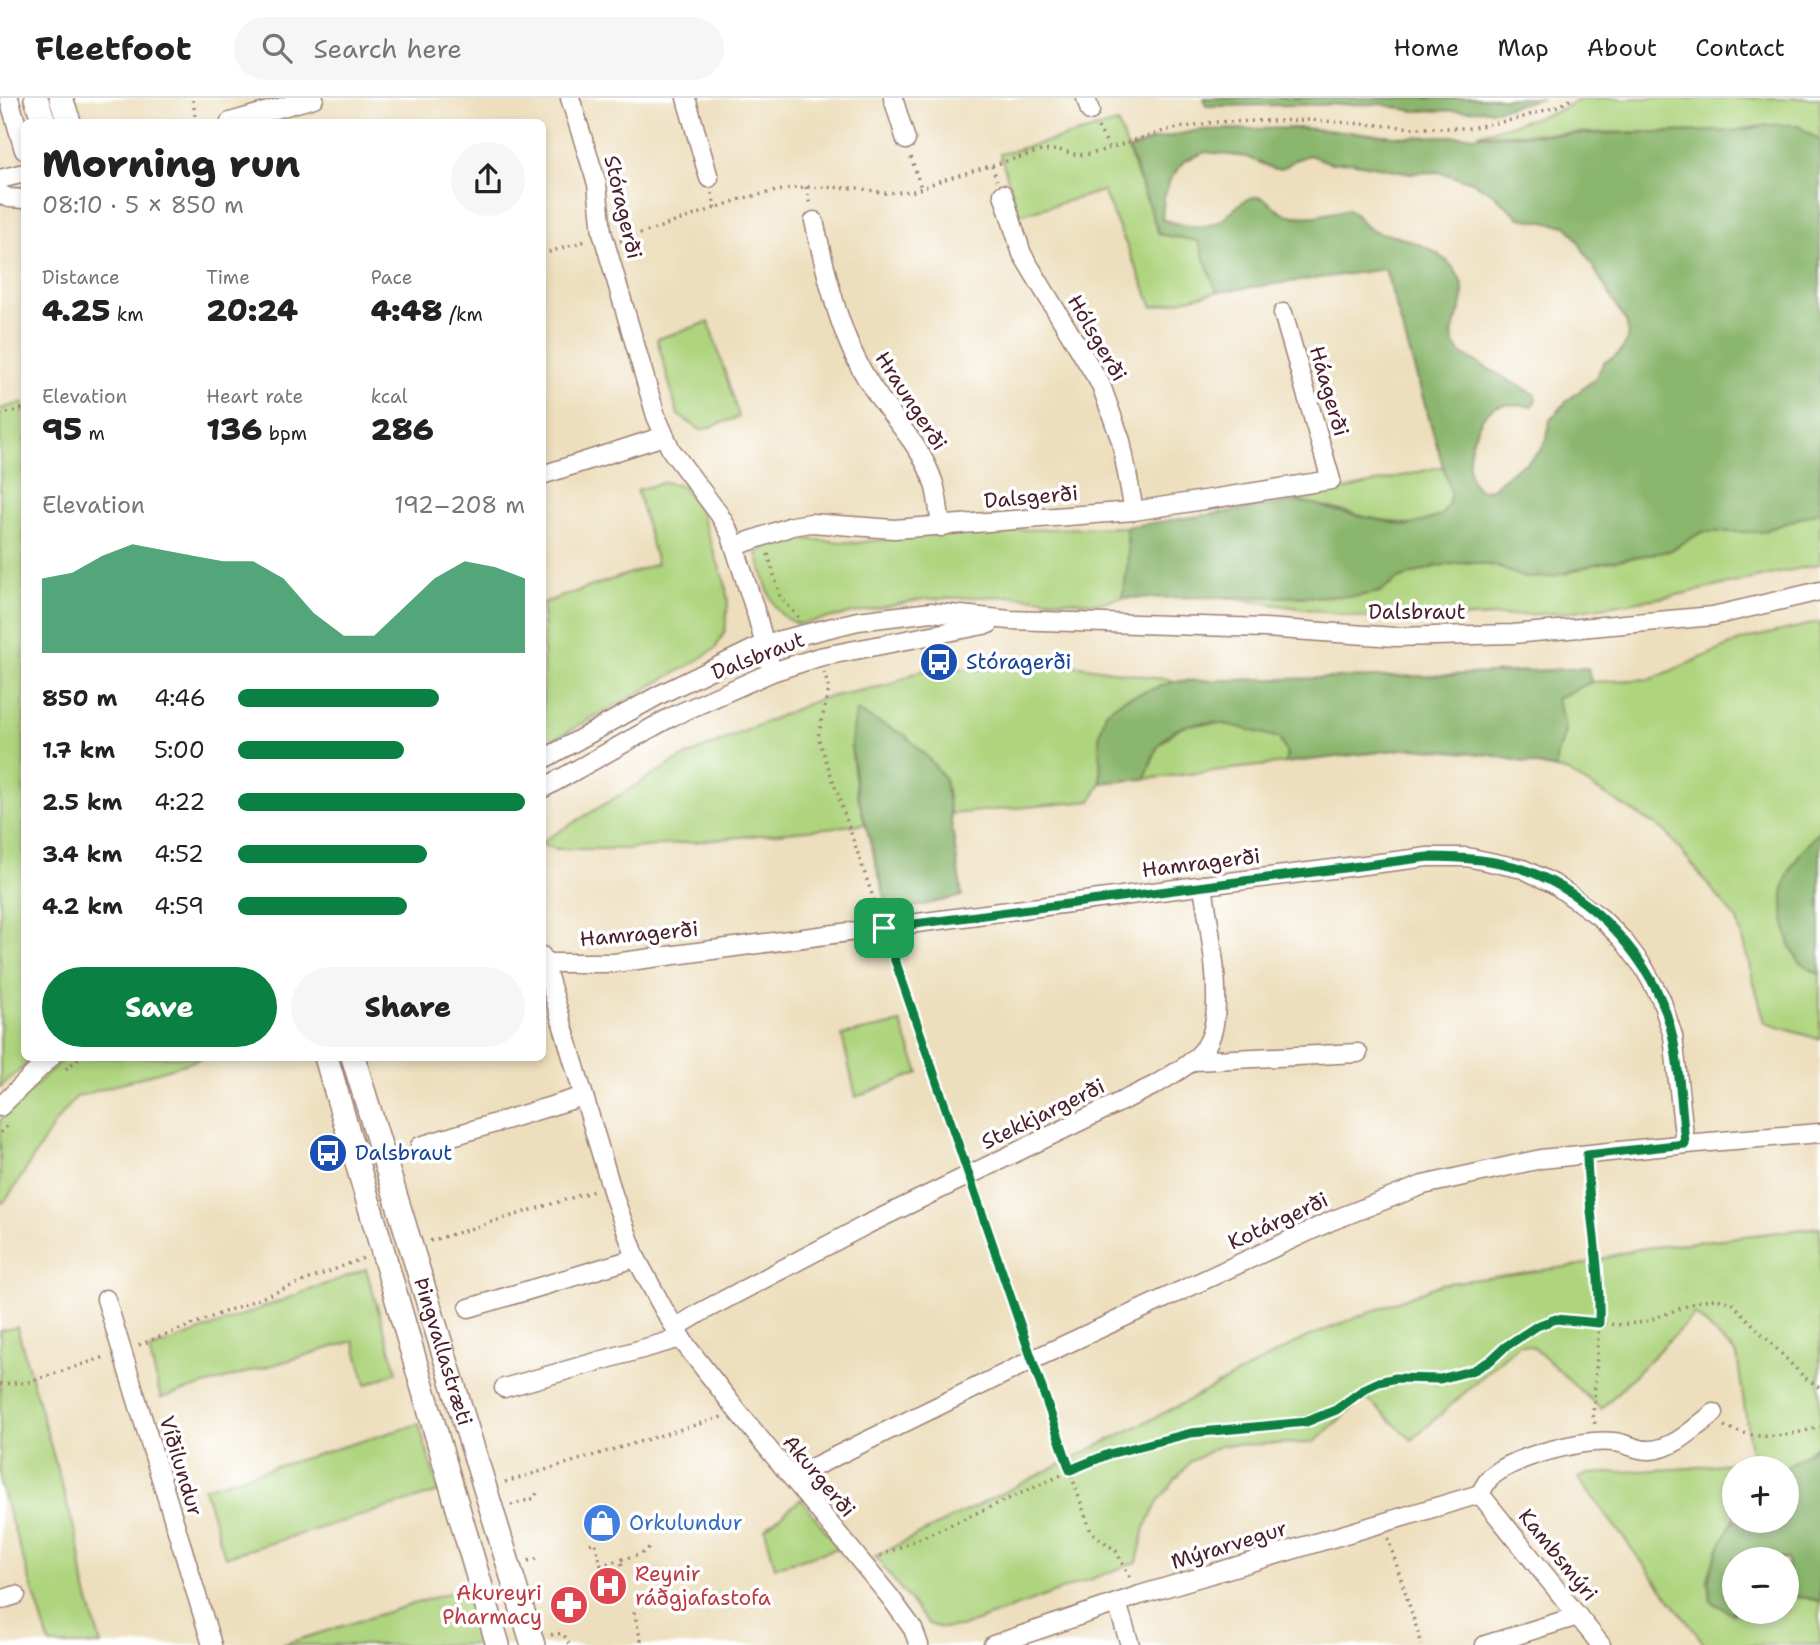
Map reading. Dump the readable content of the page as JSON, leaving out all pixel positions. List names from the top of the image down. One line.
{"streets":{"main road":["Þingvallastræti"],"street":["Stóragerði","Hólsgerði","Háagerði","Hraungerði","Dalsgerði","Dalsbraut","Hamragerði","Stekkjargerði","Kotárgerði","Víðilundur","Akurgerði","Mýrarvegur","Kambsmýri"]},"crossings":[["Stóragerði","Dalsgerði"],["Stóragerði","Dalsbraut"],["Hólsgerði","Dalsgerði"],["Háagerði","Dalsgerði"],["Hraungerði","Dalsgerði"],["Hamragerði","Stekkjargerði"],["Hamragerði","Kotárgerði"],["Stekkjargerði","Akurgerði"],["Kotárgerði","Akurgerði"],["Mýrarvegur","Kambsmýri"]],"places":{"bus stop":["Stóragerði","Dalsbraut"],"shop":["Orkulundur"],"hospital":["Reynir ráðgjafastofa"],"pharmacy":["Akureyri Pharmacy"]},"page":{"header":"Fleetfoot","search":"Search here","nav":["Home","Map","About","Contact"],"heading":["Morning run","08:10 · 5 × 850 m"],"stats":[["Distance","4.25 km"],["Time","20:24"],["Pace","4:48 /km"],["Elevation","95 m"],["Heart rate","136 bpm"],["kcal","286"]],"chart":["Elevation","192–208 m"],"list":[{"name":"850 m","note":"4:46"},{"name":"1.7 km","note":"5:00"},{"name":"2.5 km","note":"4:22"},{"name":"3.4 km","note":"4:52"},{"name":"4.2 km","note":"4:59"}],"buttons":["Save","Share"],"map_buttons":["+","−"]}}
